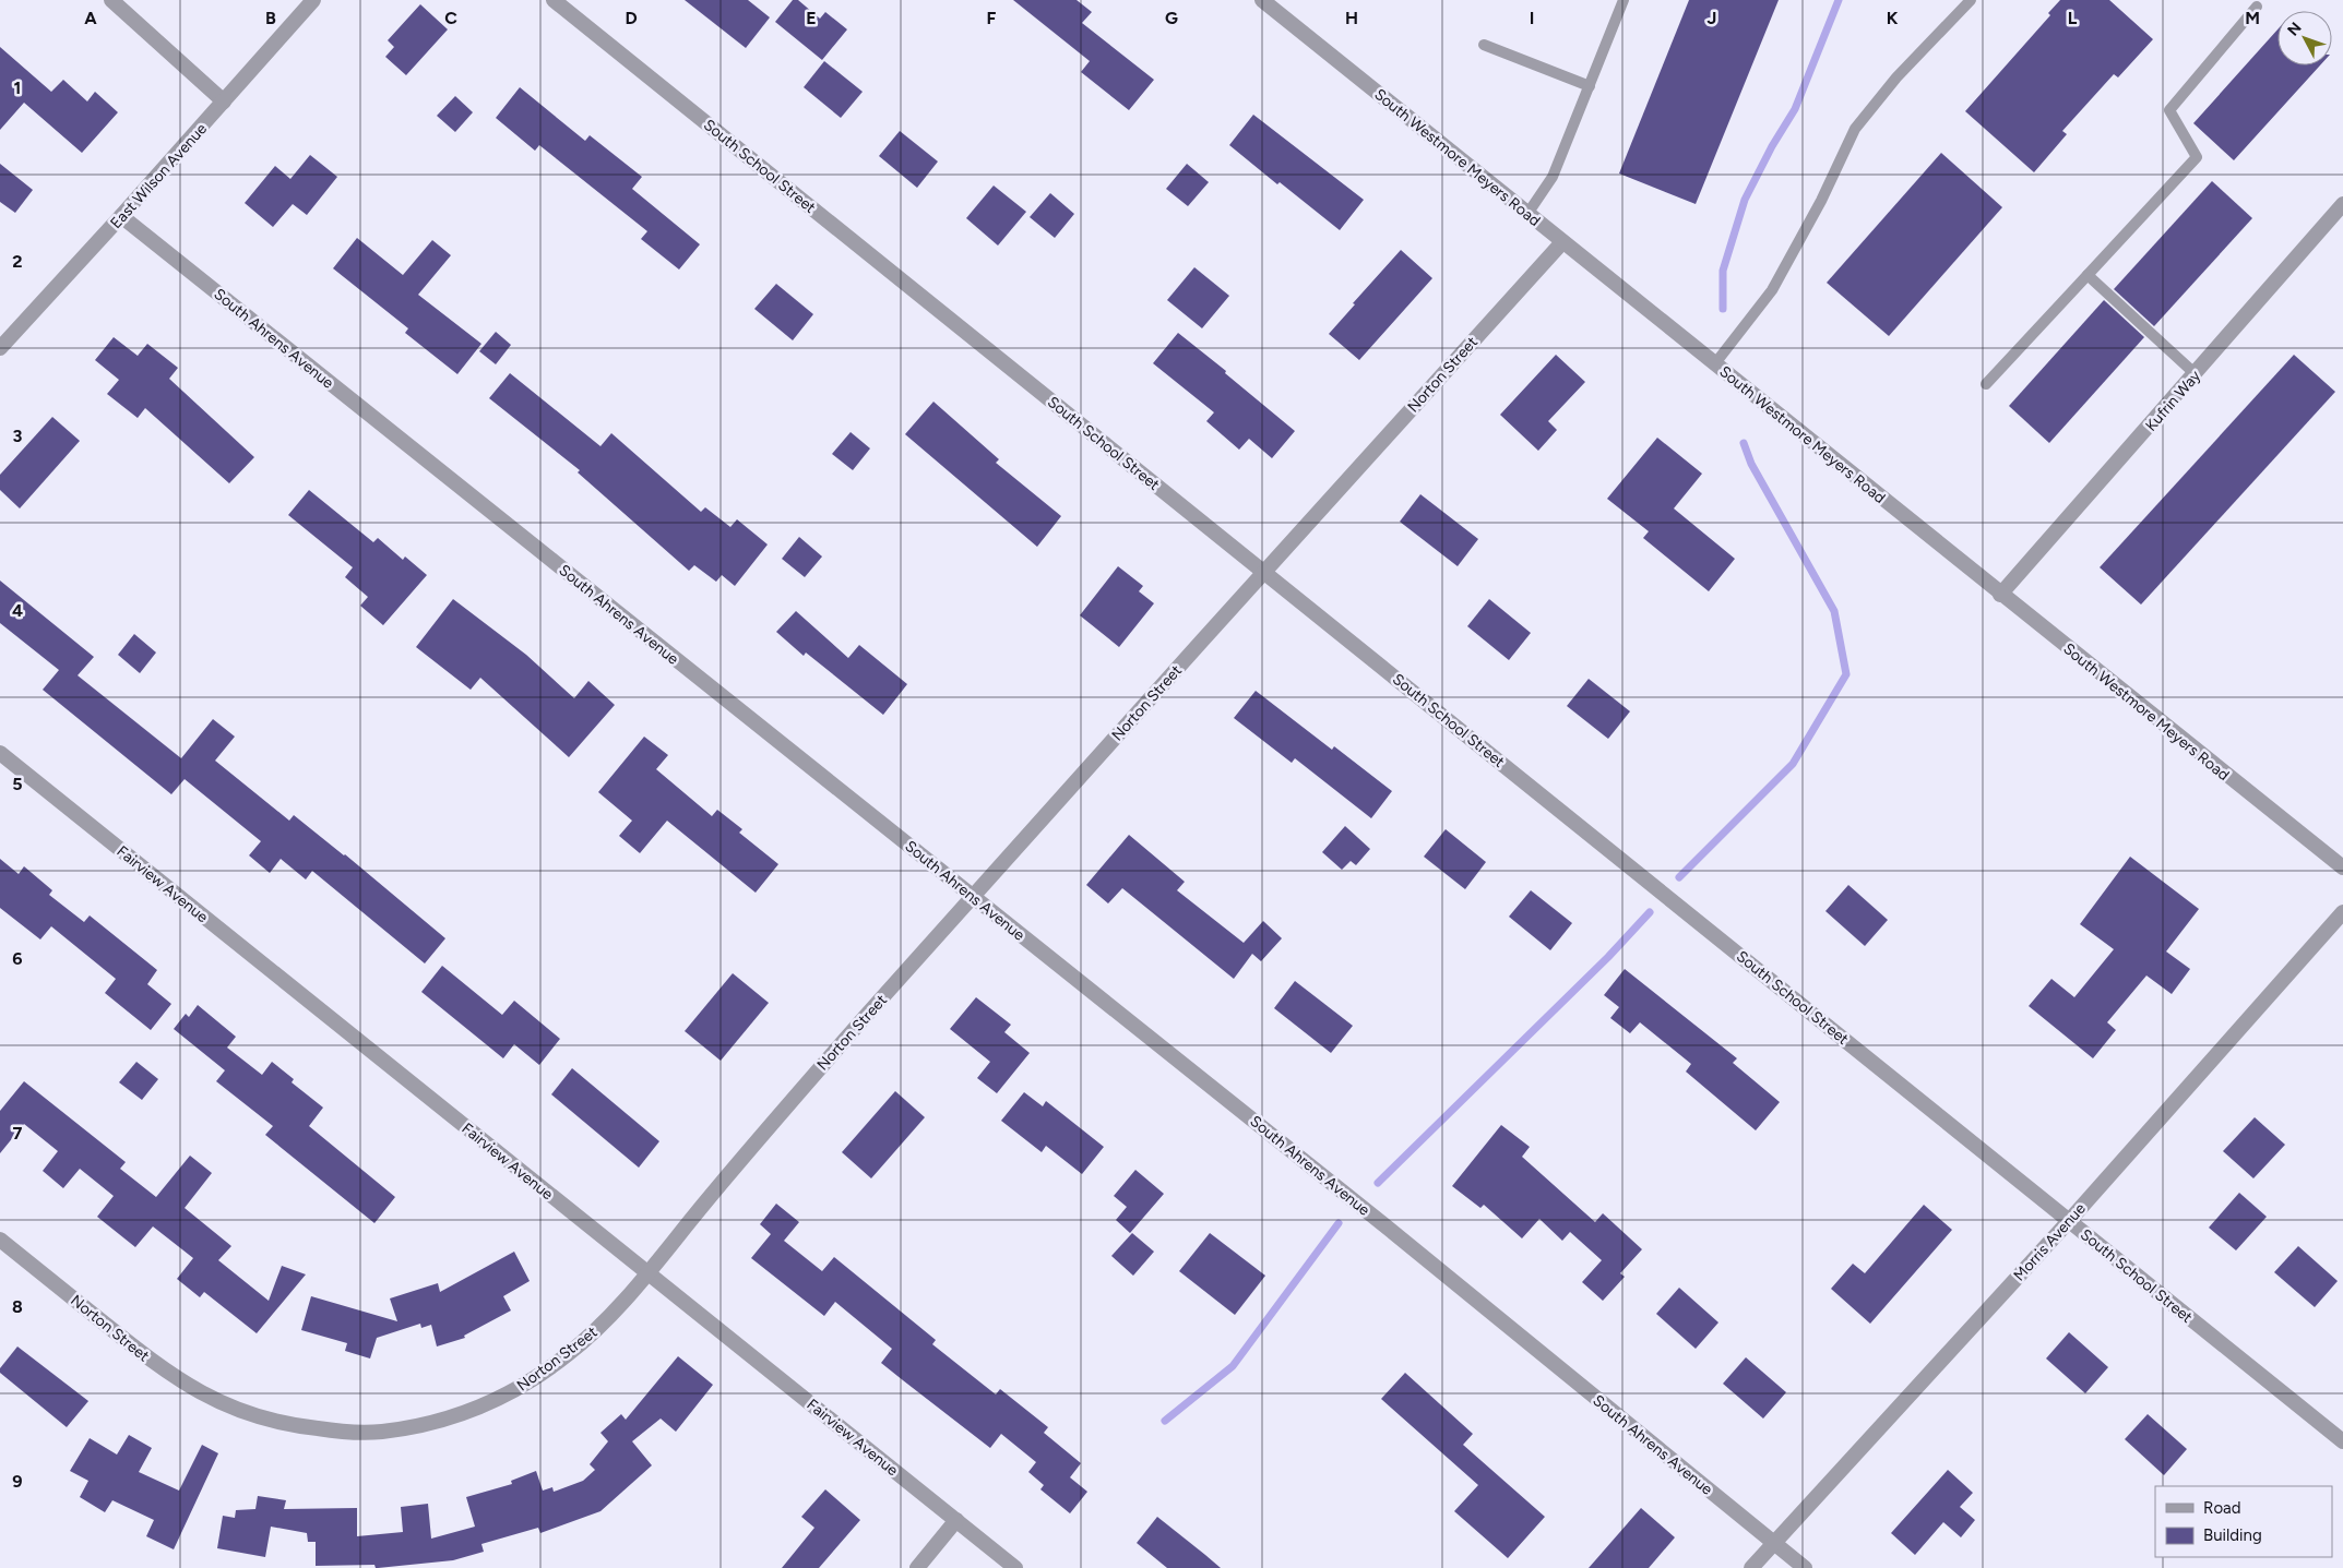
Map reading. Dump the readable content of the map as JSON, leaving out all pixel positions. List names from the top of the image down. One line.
{"streets":{"street":["South Westmore Meyers Road","South School Street","East Wilson Avenue","South Ahrens Avenue","Norton Street","Kufrin Way","Fairview Avenue","Morris Avenue"]},"crossings":[["South Westmore Meyers Road","Norton Street"],["South Westmore Meyers Road","Kufrin Way"],["South School Street","Norton Street"],["South School Street","Morris Avenue"],["East Wilson Avenue","South Ahrens Avenue"],["South Ahrens Avenue","Norton Street"],["South Ahrens Avenue","Morris Avenue"],["Norton Street","Fairview Avenue"]],"legend":["Road","Building"],"north":"top left","grid":{"columns":["A","B","C","D","E","F","G","H","I","J","K","L","M"],"rows":["1","2","3","4","5","6","7","8","9"]}}
